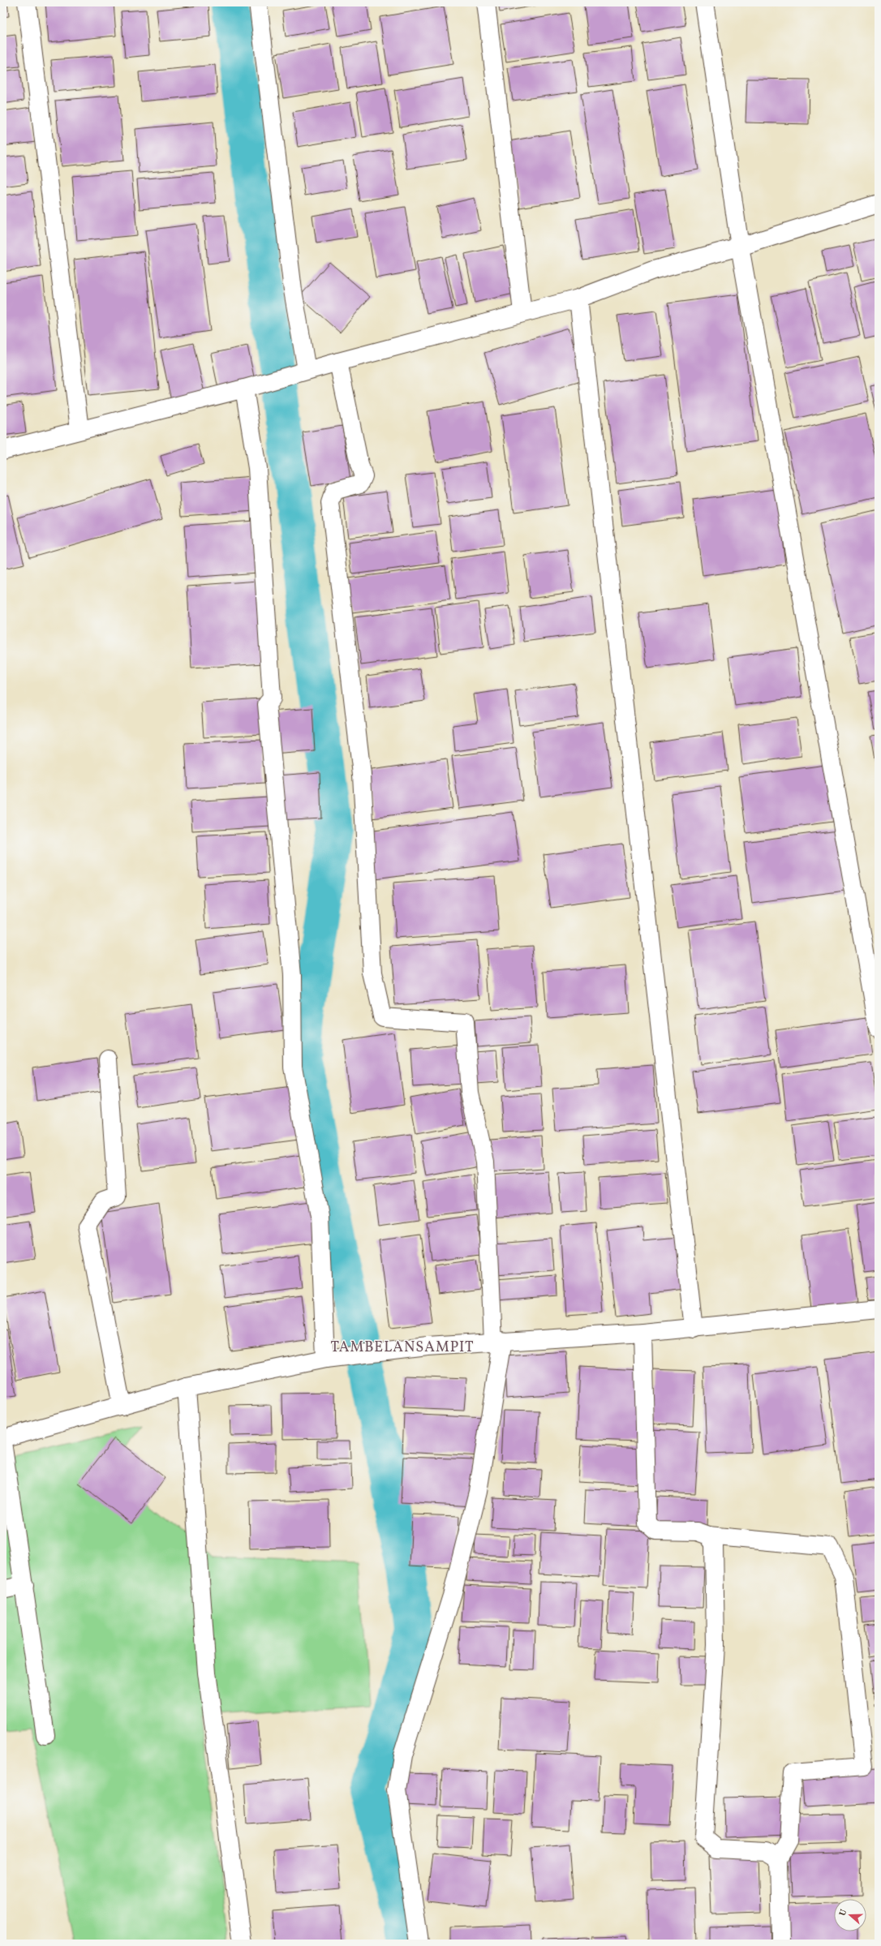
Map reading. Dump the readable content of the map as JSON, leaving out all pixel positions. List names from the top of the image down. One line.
{"districts":["TAMBELANSAMPIT"],"north":"left"}
